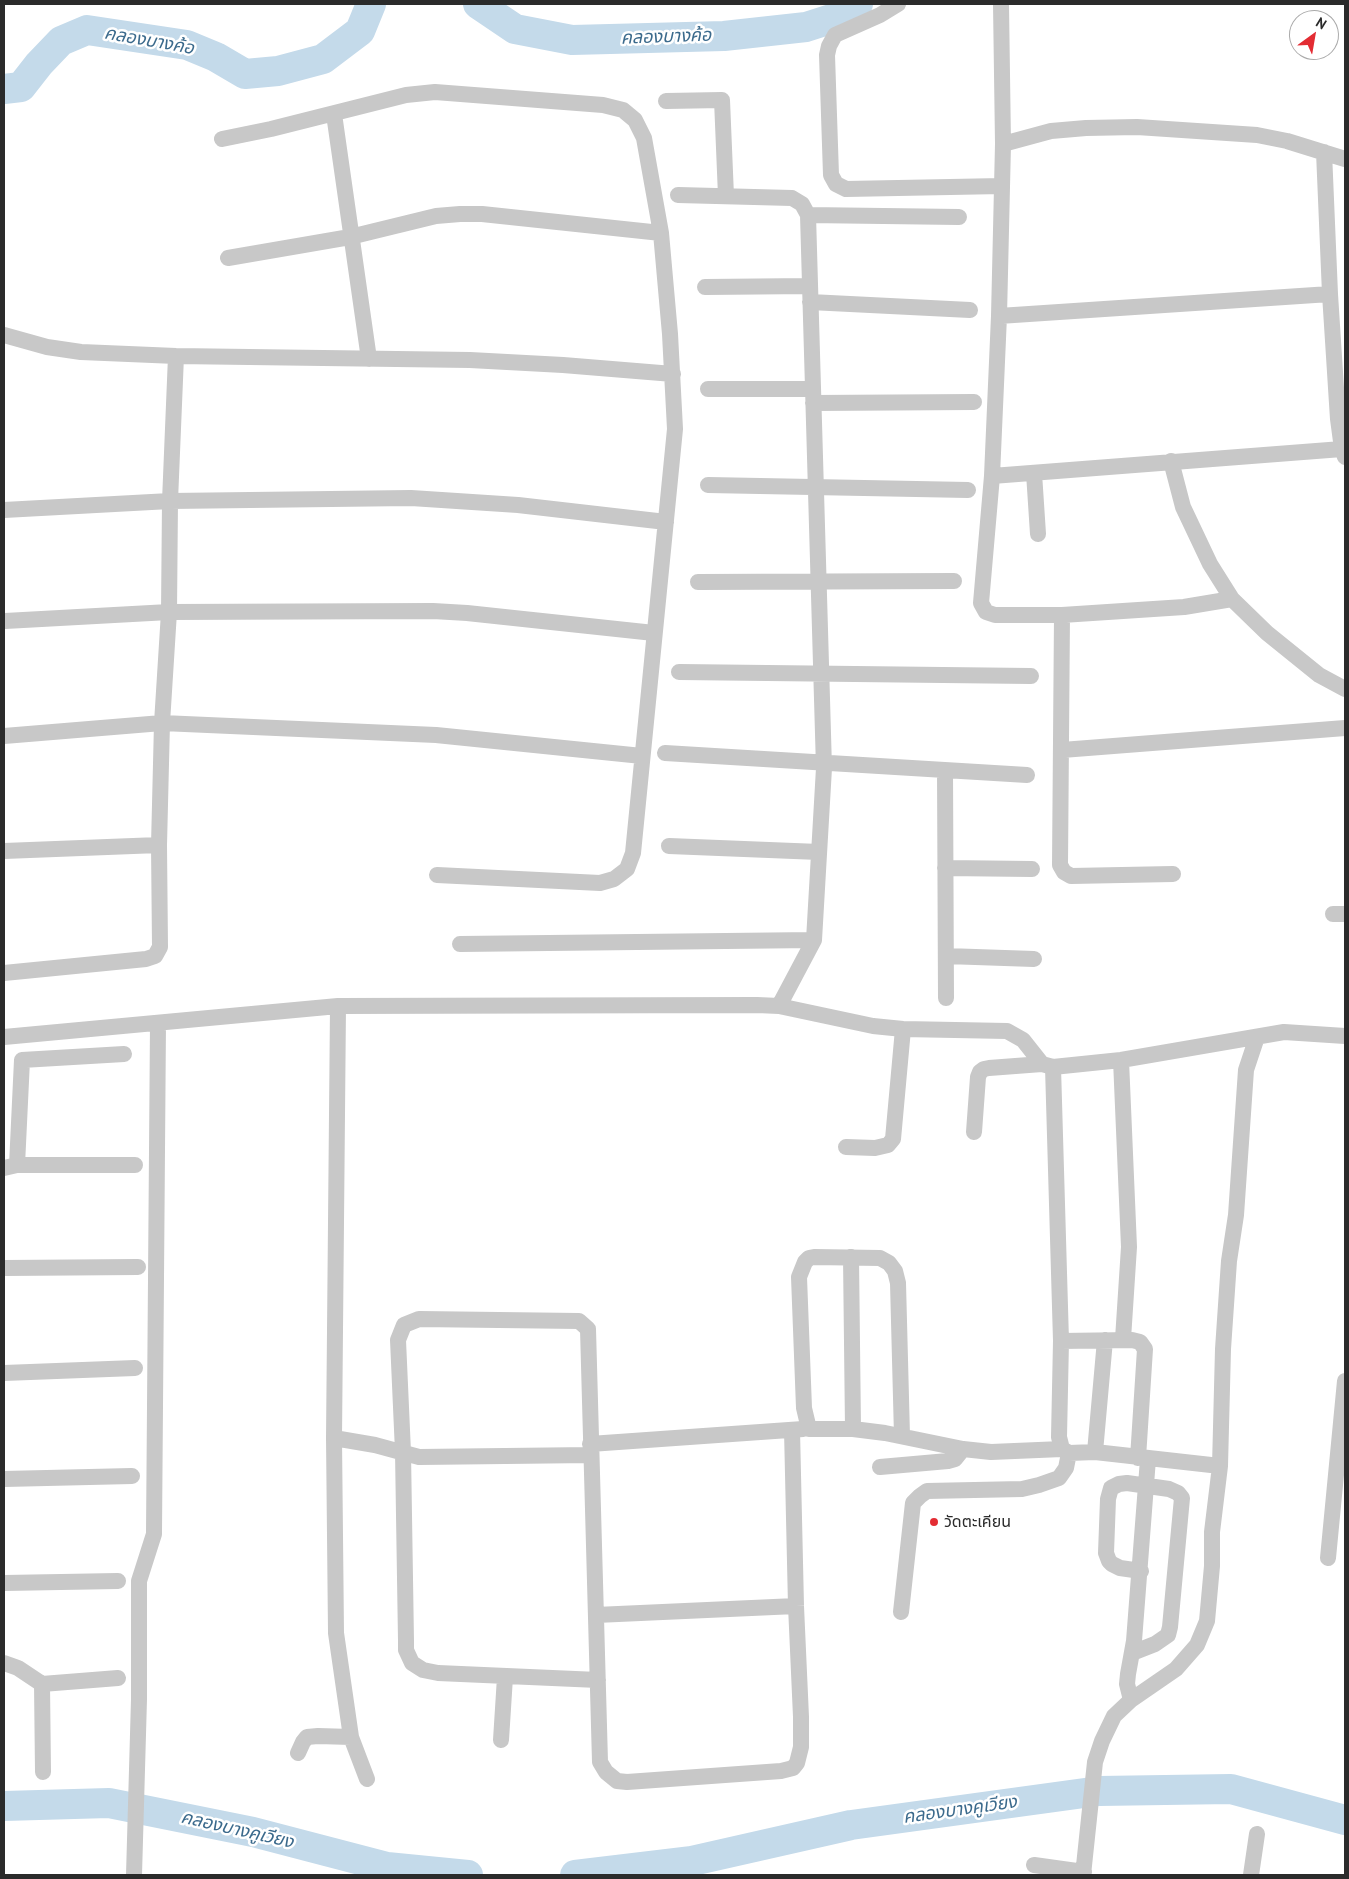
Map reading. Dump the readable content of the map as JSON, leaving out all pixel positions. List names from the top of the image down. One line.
{"water":["คลองบางค้อ","คลองบางคูเวียง"],"places":["วัดตะเคียน"],"north":"top right"}
